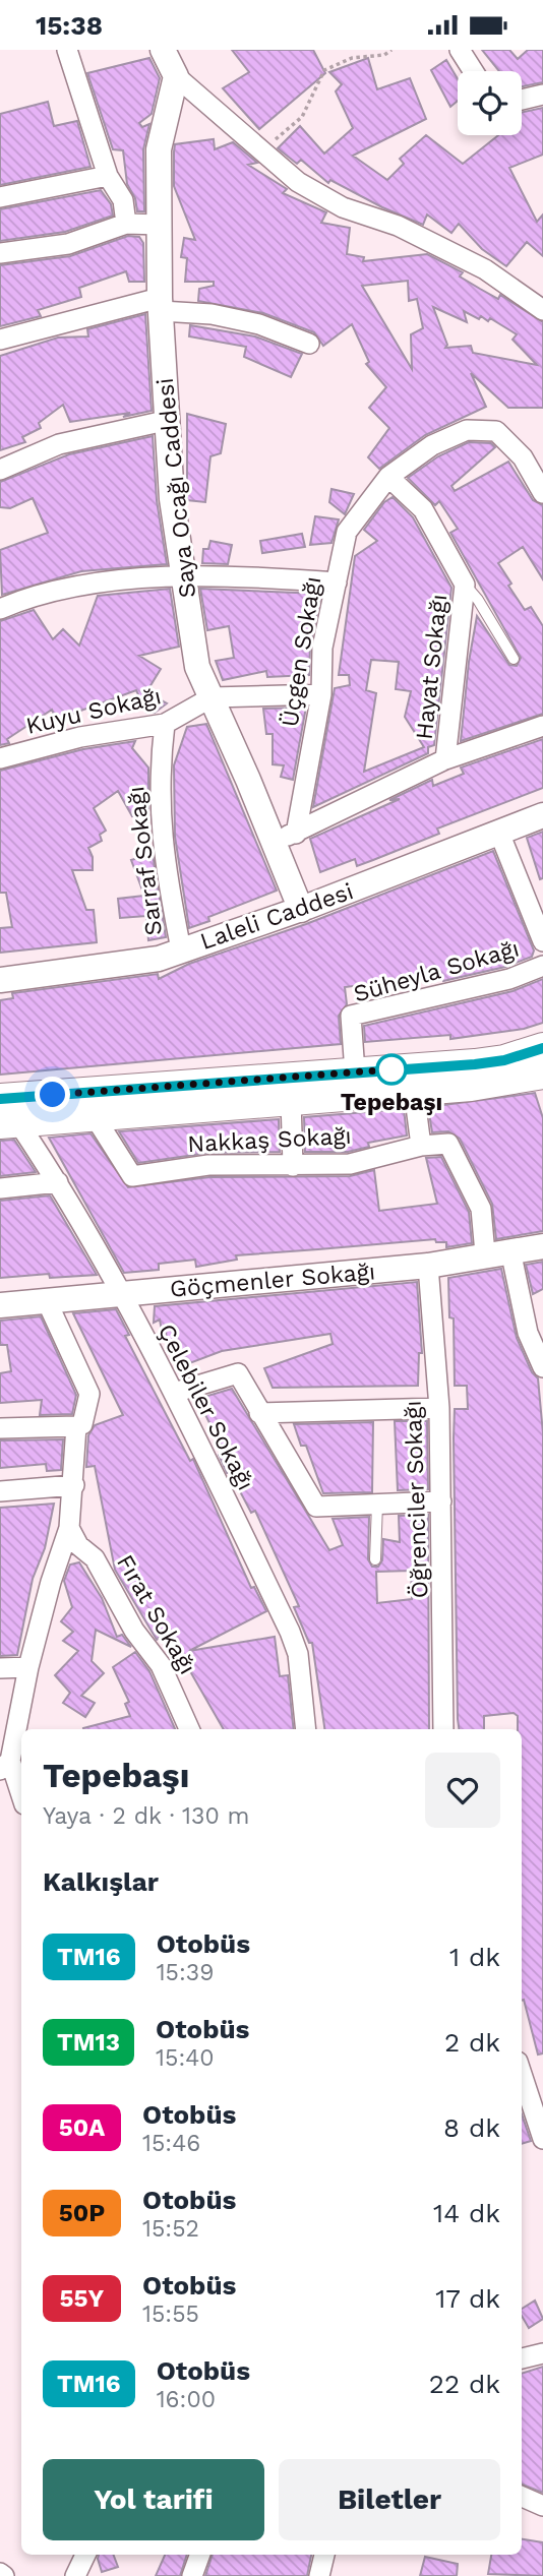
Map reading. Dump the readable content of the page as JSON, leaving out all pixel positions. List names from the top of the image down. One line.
{"streets":{"street":["Saya Ocağı Caddesi","Üçgen Sokağı","Hayat Sokağı","Kuyu Sokağı","Sarraf Sokağı","Laleli Caddesi","Süheyla Sokağı","Nakkaş Sokağı","Göçmenler Sokağı","Çelebiler Sokağı","Öğrenciler Sokağı","Fırat Sokağı"]},"crossings":[["Saya Ocağı Caddesi","Üçgen Sokağı"],["Saya Ocağı Caddesi","Kuyu Sokağı"],["Saya Ocağı Caddesi","Laleli Caddesi"],["Üçgen Sokağı","Hayat Sokağı"],["Üçgen Sokağı","Kuyu Sokağı"],["Kuyu Sokağı","Sarraf Sokağı"],["Sarraf Sokağı","Laleli Caddesi"],["Nakkaş Sokağı","Göçmenler Sokağı"],["Göçmenler Sokağı","Çelebiler Sokağı"],["Göçmenler Sokağı","Öğrenciler Sokağı"]],"places":["Tepebaşı"],"lines":["bus line TM16"],"page":{"status":"15:38","heading":[["Tepebaşı","Yaya · 2 dk · 130 m"],"Kalkışlar"],"list":[{"mark":"TM16","name":"Otobüs","note":"15:39","value":"1 dk"},{"mark":"TM13","name":"Otobüs","note":"15:40","value":"2 dk"},{"mark":"50A","name":"Otobüs","note":"15:46","value":"8 dk"},{"mark":"50P","name":"Otobüs","note":"15:52","value":"14 dk"},{"mark":"55Y","name":"Otobüs","note":"15:55","value":"17 dk"},{"mark":"TM16","name":"Otobüs","note":"16:00","value":"22 dk"}],"buttons":["Yol tarifi","Biletler"]}}
